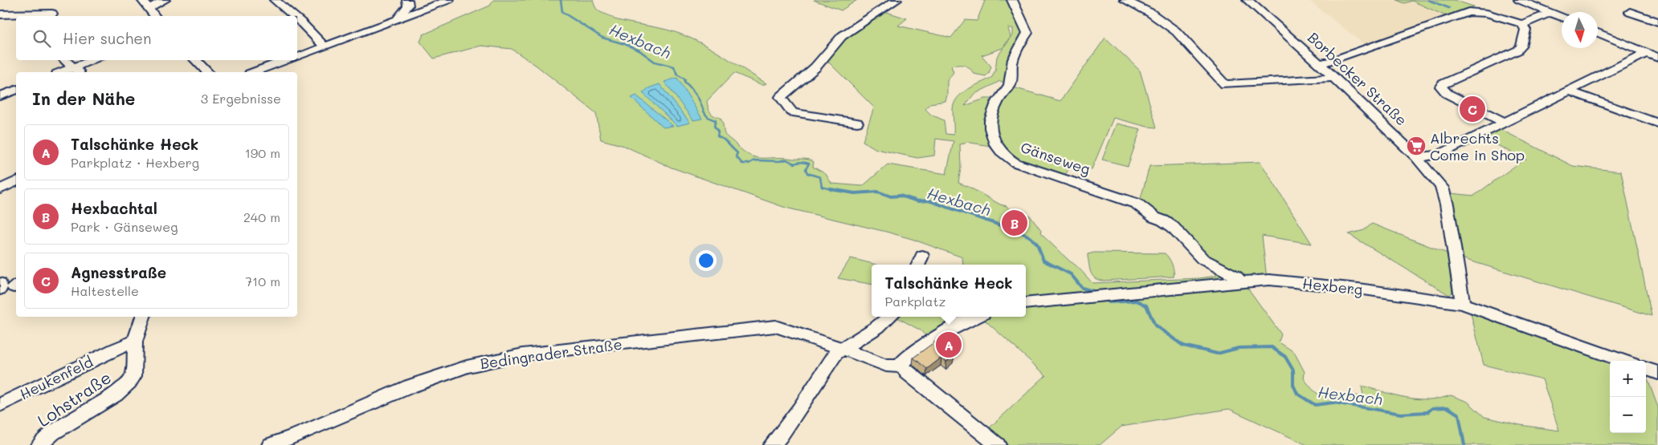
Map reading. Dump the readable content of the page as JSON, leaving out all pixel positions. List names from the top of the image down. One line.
{"streets":{"street":["Borbecker Straße","Gänseweg","Hexberg","Bedingrader Straße","Heukenfeld","Lohstraße"]},"crossings":[["Borbecker Straße","Hexberg"],["Gänseweg","Hexberg"],["Heukenfeld","Lohstraße"]],"water":["Hexbach"],"places":{"supermarket":["Albrechts Come in Shop"]},"north":"bottom","page":{"search":"Hier suchen","heading":["In der Nähe","3 Ergebnisse"],"pins":["C","B","A"],"list":[{"mark":"A","name":"Talschänke Heck","note":"Parkplatz · Hexberg","value":"190 m"},{"mark":"B","name":"Hexbachtal","note":"Park · Gänseweg","value":"240 m"},{"mark":"C","name":"Agnesstraße","note":"Haltestelle","value":"710 m"}],"popup":["Talschänke Heck","Parkplatz"],"map_buttons":["+","−"]}}
